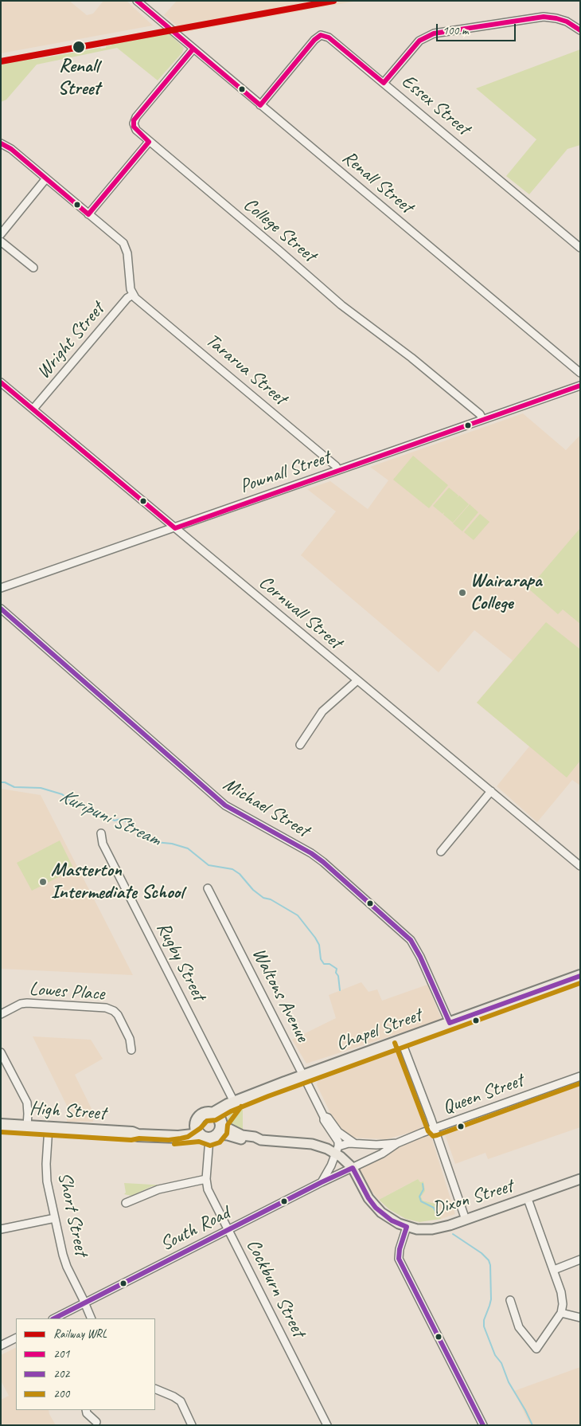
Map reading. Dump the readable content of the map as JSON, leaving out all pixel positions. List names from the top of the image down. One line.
{"streets":{"highway":["Chapel Street","High Street"],"main road":["Dixon Street"],"street":["Essex Street","Renall Street","College Street","Wright Street","Tararua Street","Pownall Street","Cornwall Street","Michael Street","Rugby Street","Lowes Place","Waltons Avenue","Queen Street","Short Street","South Road","Cockburn Street"]},"crossings":[["Essex Street","Renall Street"],["Renall Street","College Street"],["College Street","Pownall Street"],["Wright Street","Tararua Street"],["Wright Street","Cornwall Street"],["Tararua Street","Pownall Street"],["Pownall Street","Cornwall Street"],["Michael Street","Chapel Street"],["Rugby Street","Chapel Street"],["Waltons Avenue","Chapel Street"],["Waltons Avenue","Queen Street"],["Waltons Avenue","High Street"],["Chapel Street","High Street"],["Chapel Street","Cockburn Street"],["Queen Street","High Street"],["Queen Street","Dixon Street"],["Queen Street","South Road"],["High Street","Dixon Street"],["High Street","Short Street"],["High Street","South Road"],["High Street","Cockburn Street"],["Dixon Street","South Road"],["Short Street","South Road"],["South Road","Cockburn Street"]],"water":["Kurīpuni Stream"],"places":["Renall Street","Wairarapa College","Masterton Intermediate School"],"lines":["rail line WRL","transit line 201","transit line 202","transit line 200"],"legend":["Railway WRL","201","202","200"],"scale_bar":"100 m"}
